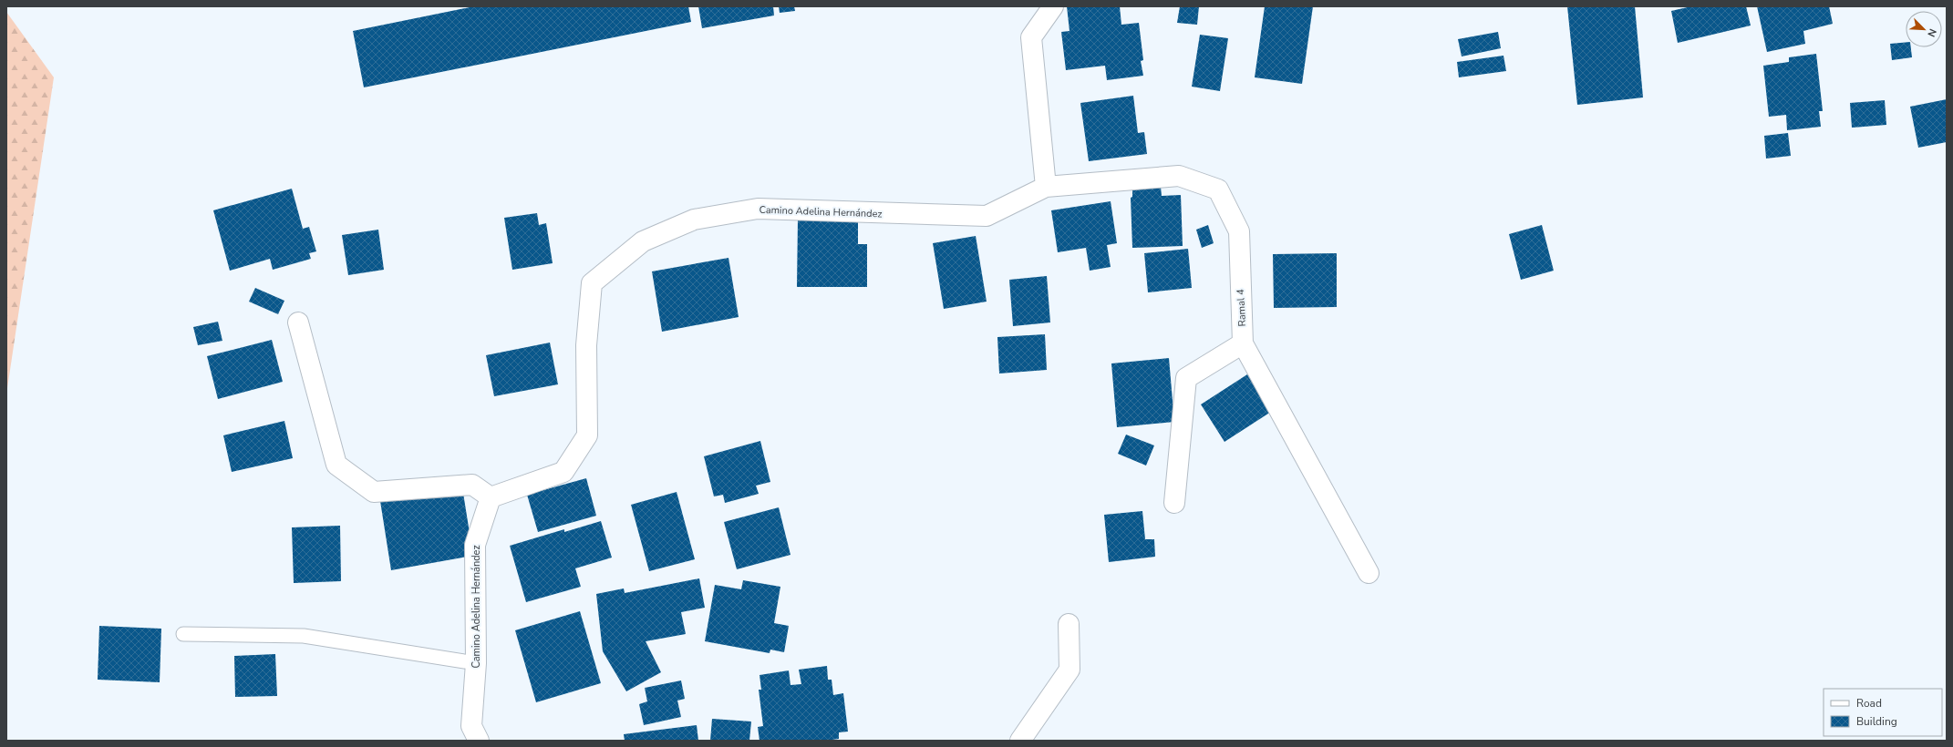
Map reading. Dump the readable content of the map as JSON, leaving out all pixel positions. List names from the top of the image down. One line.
{"streets":{"street":["Camino Adelina Hernández","Ramal 4"]},"crossings":[["Camino Adelina Hernández","Ramal 4"]],"legend":["Road","Building"],"north":"bottom right"}
